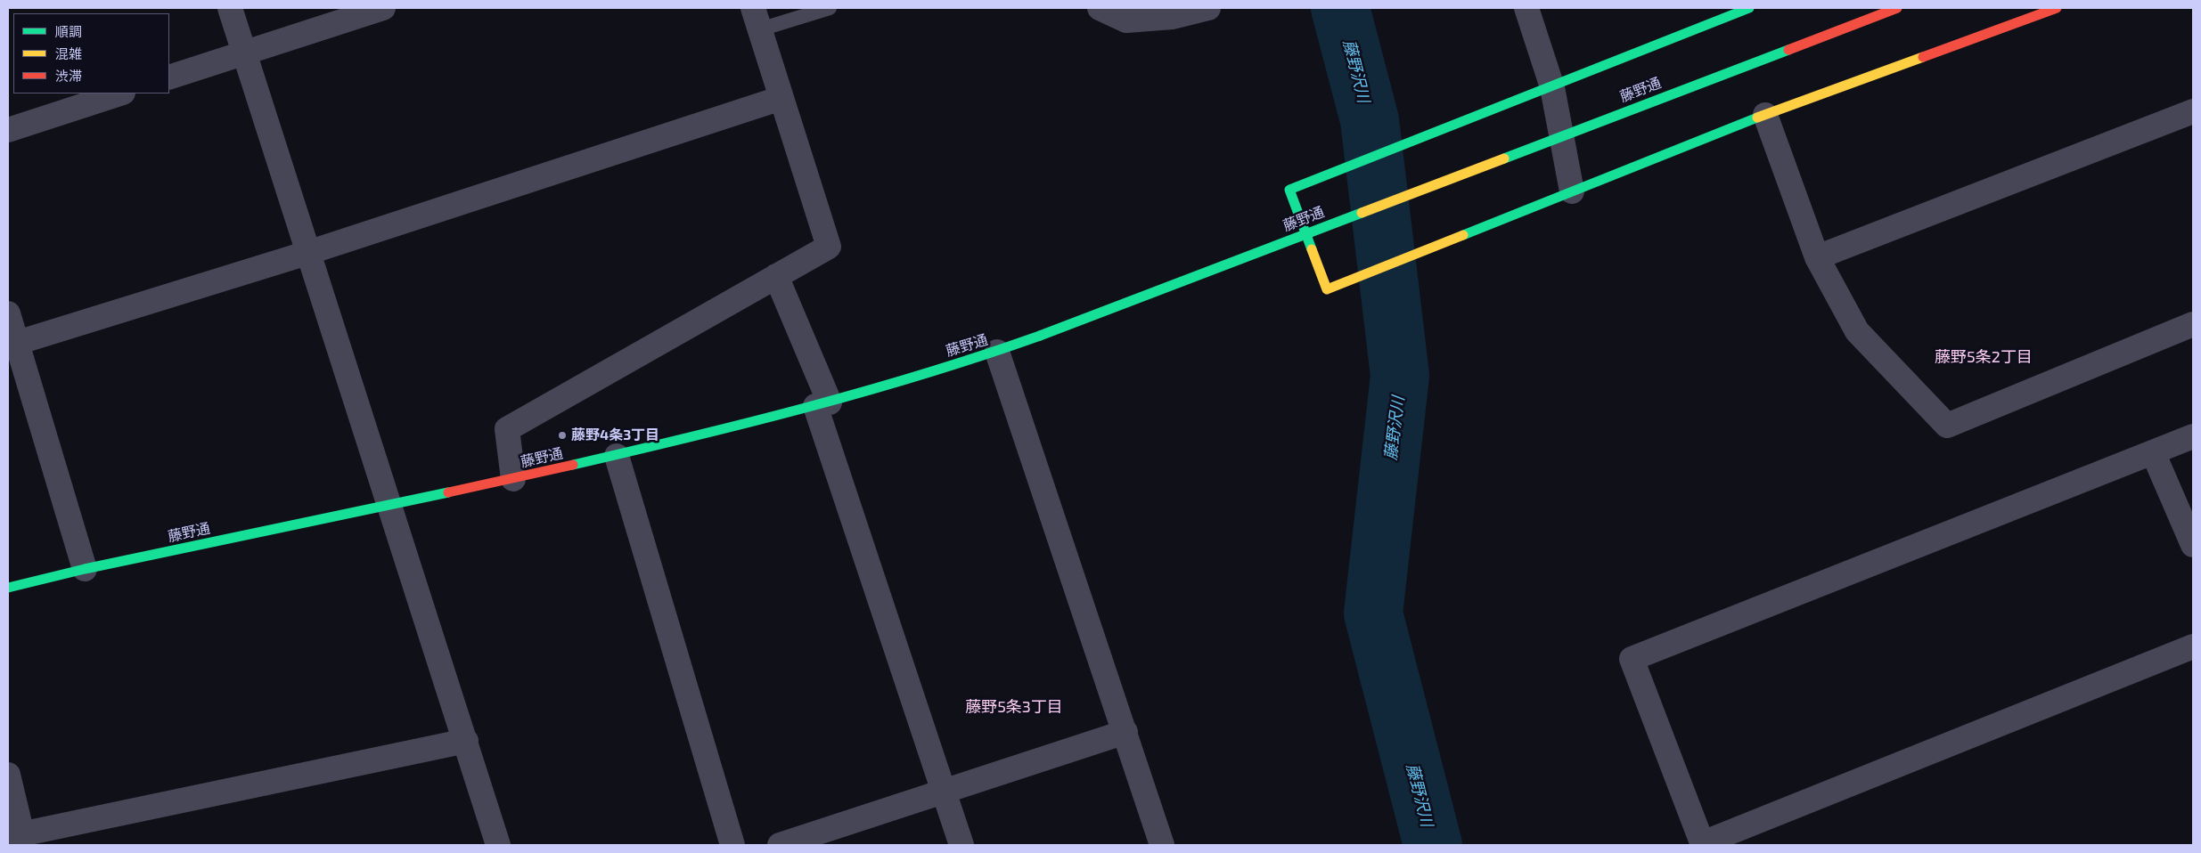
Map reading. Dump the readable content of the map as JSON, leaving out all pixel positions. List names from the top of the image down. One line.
{"streets":{"street":["藤野通"]},"districts":["藤野5条2丁目","藤野5条3丁目"],"water":["藤野沢川"],"places":["藤野4条3丁目"],"legend":["順調","混雑","渋滞"]}
